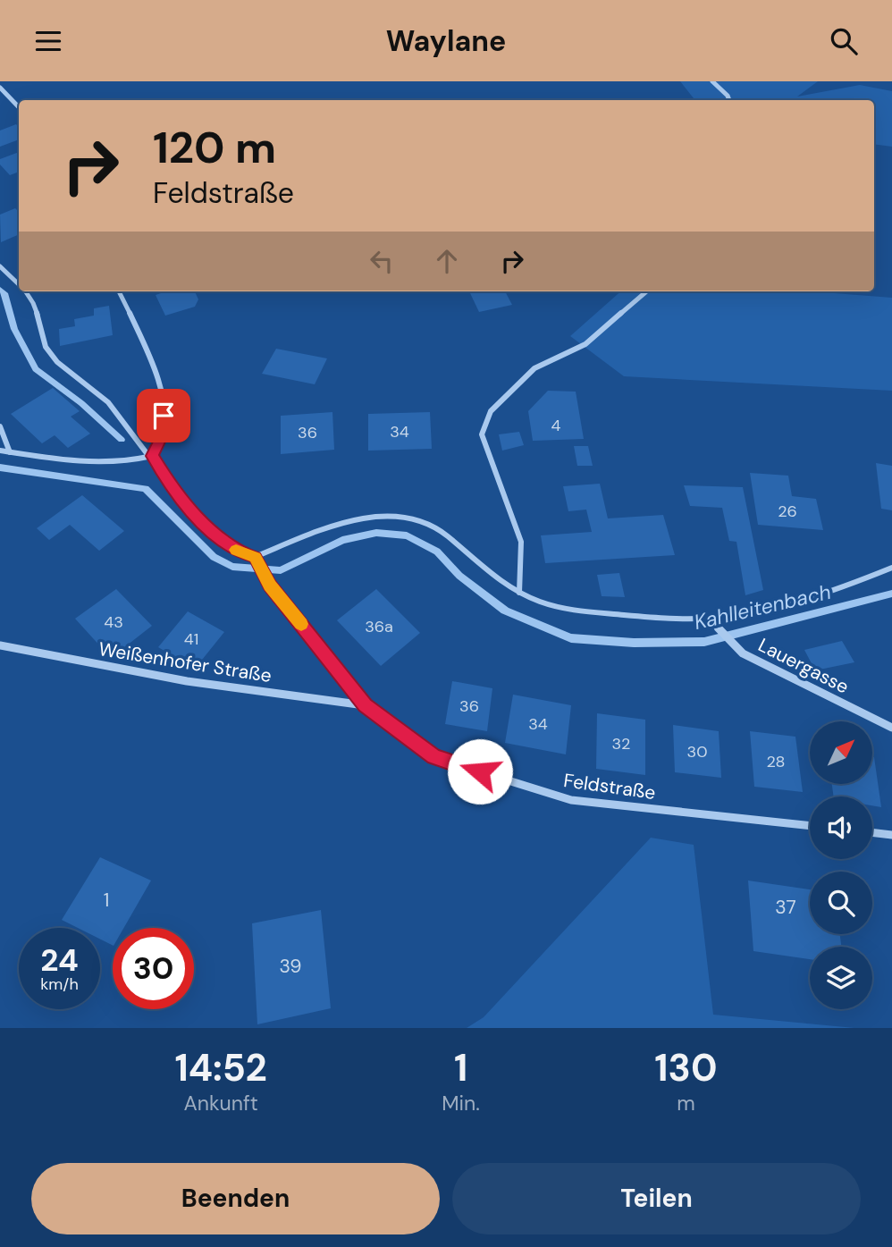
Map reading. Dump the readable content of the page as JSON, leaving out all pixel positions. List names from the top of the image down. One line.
{"streets":{"street":["Weißenhofer Straße","Lauergasse","Feldstraße"]},"crossings":[["Weißenhofer Straße","Feldstraße"]],"water":["Kahlleitenbach"],"house_numbers":["4","34","36","26","43","36a","41","36","34","32","30","28","1","37","39"],"north":"top right","page":{"header":"Waylane","turn":["120 m","Feldstraße"],"speed":"24 km/h","limit":"30","eta":["14:52","Ankunft","1","Min.","130","m"],"buttons":["Beenden","Teilen"]}}
